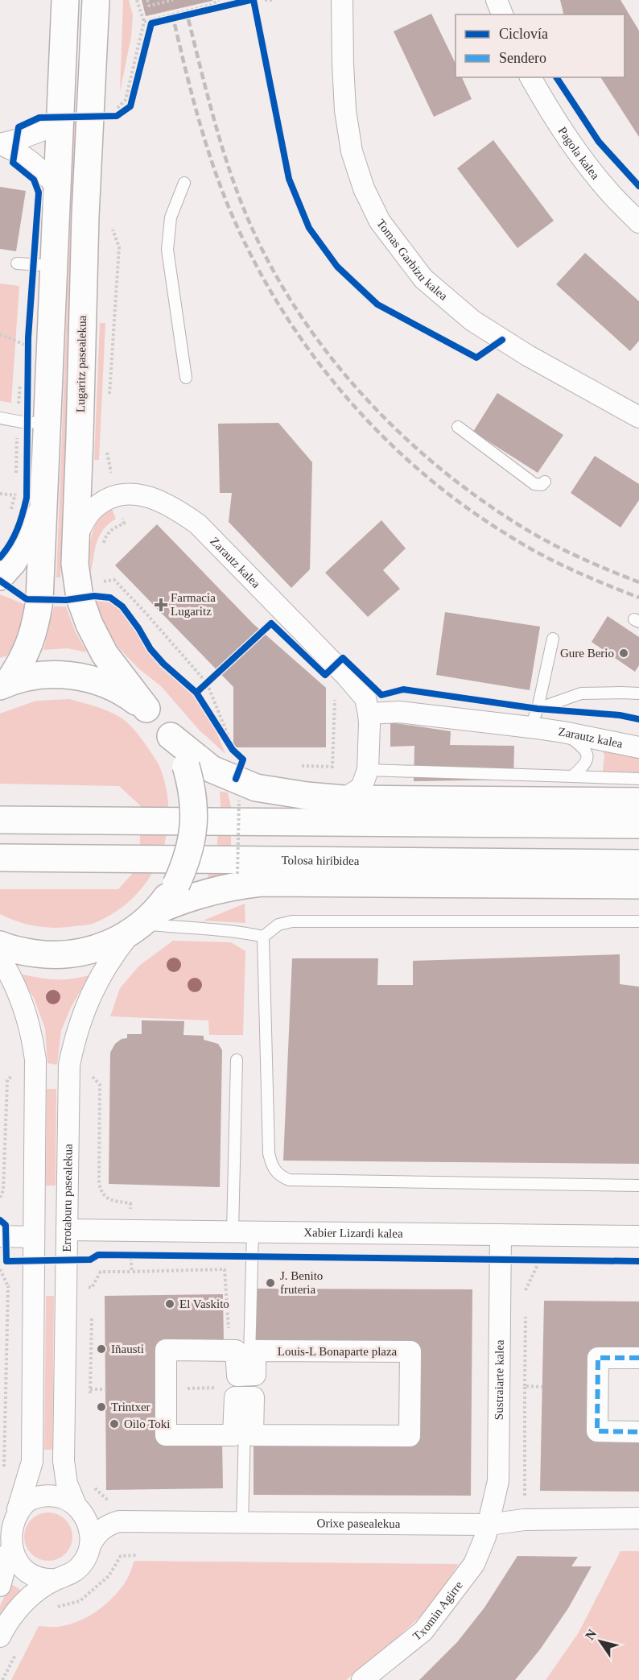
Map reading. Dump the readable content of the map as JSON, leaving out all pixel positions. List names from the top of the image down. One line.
{"streets":{"main road":["Lugaritz pasealekua","Tolosa hiribidea"],"street":["Pagola kalea","Tomas Garbizu kalea","Zarautz kalea","Errotaburu pasealekua","Xabier Lizardi kalea","Louis-L Bonaparte plaza","Sustraiarte kalea","Orixe pasealekua","Txomin Agirre"]},"crossings":[["Lugaritz pasealekua","Zarautz kalea"],["Errotaburu pasealekua","Xabier Lizardi kalea"],["Errotaburu pasealekua","Orixe pasealekua"],["Xabier Lizardi kalea","Sustraiarte kalea"],["Sustraiarte kalea","Orixe pasealekua"],["Sustraiarte kalea","Txomin Agirre"],["Orixe pasealekua","Txomin Agirre"]],"places":{"health":["Farmacia Lugaritz"],"other":["Gure Berio","J. Benito fruteria","El Vaskito","Iñausti","Trintxer","Oilo Toki"]},"legend":["Ciclovía","Sendero"],"north":"top left"}
